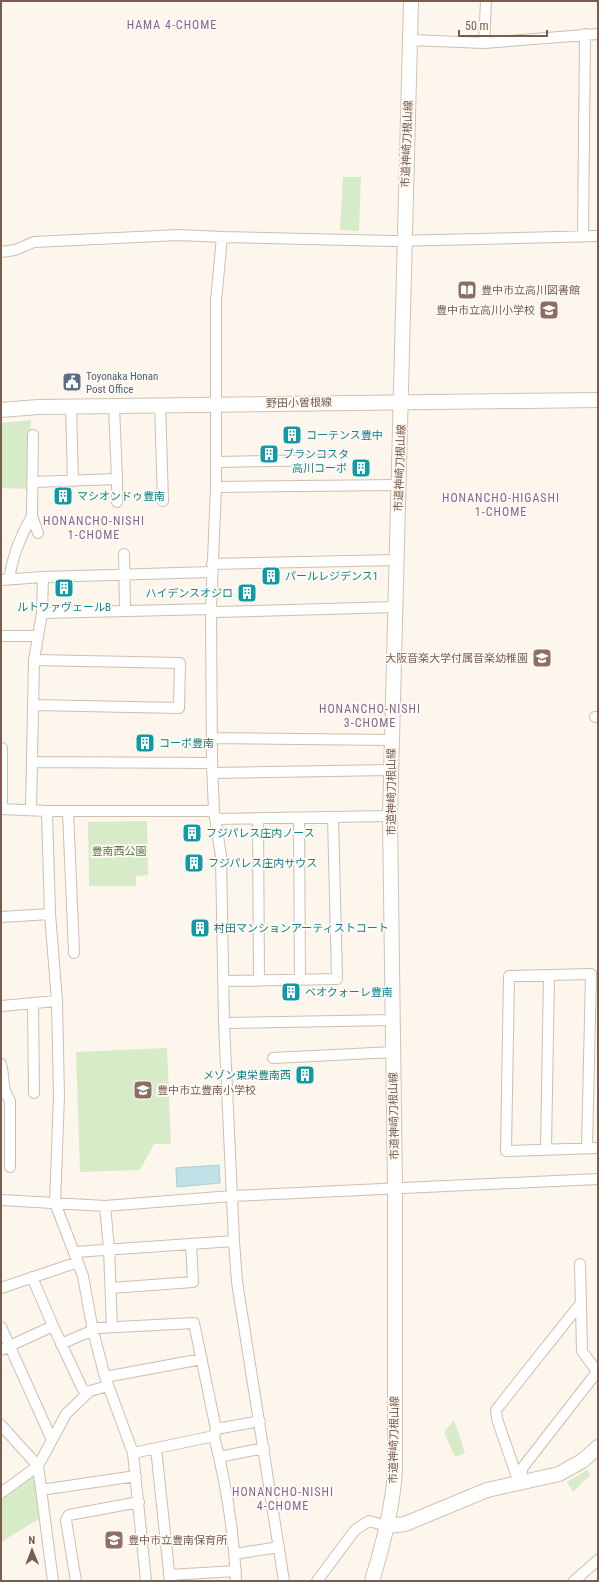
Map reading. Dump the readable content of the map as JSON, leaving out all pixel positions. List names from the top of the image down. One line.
{"streets":{"street":["市道神崎刀根山線","野田小曽根線"]},"crossings":[["市道神崎刀根山線","野田小曽根線"]],"districts":["HAMA 4-CHOME","HONANCHO-HIGASHI 1-CHOME","HONANCHO-NISHI 1-CHOME","HONANCHO-NISHI 3-CHOME","HONANCHO-NISHI 4-CHOME"],"parks":["豊南西公園"],"places":{"library":["豊中市立高川図書館"],"school or university":["豊中市立高川小学校","大阪音楽大学付属音楽幼稚園","豊中市立豊南小学校","豊中市立豊南保育所"],"public building":["Toyonaka Honan Post Office"],"building":["コーテンス豊中","ブランコスタ","高川コーポ","マシオンドゥ豊南","パールレジデンス1","ルトワァヴェールB","ハイデンスオジロ","コーポ豊南","フジパレス庄内ノース","フジパレス庄内サウス","村田マンションアーティストコート","ベオクォーレ豊南","メゾン東栄豊南西"]},"scale_bar":"50 m","north":"top"}
